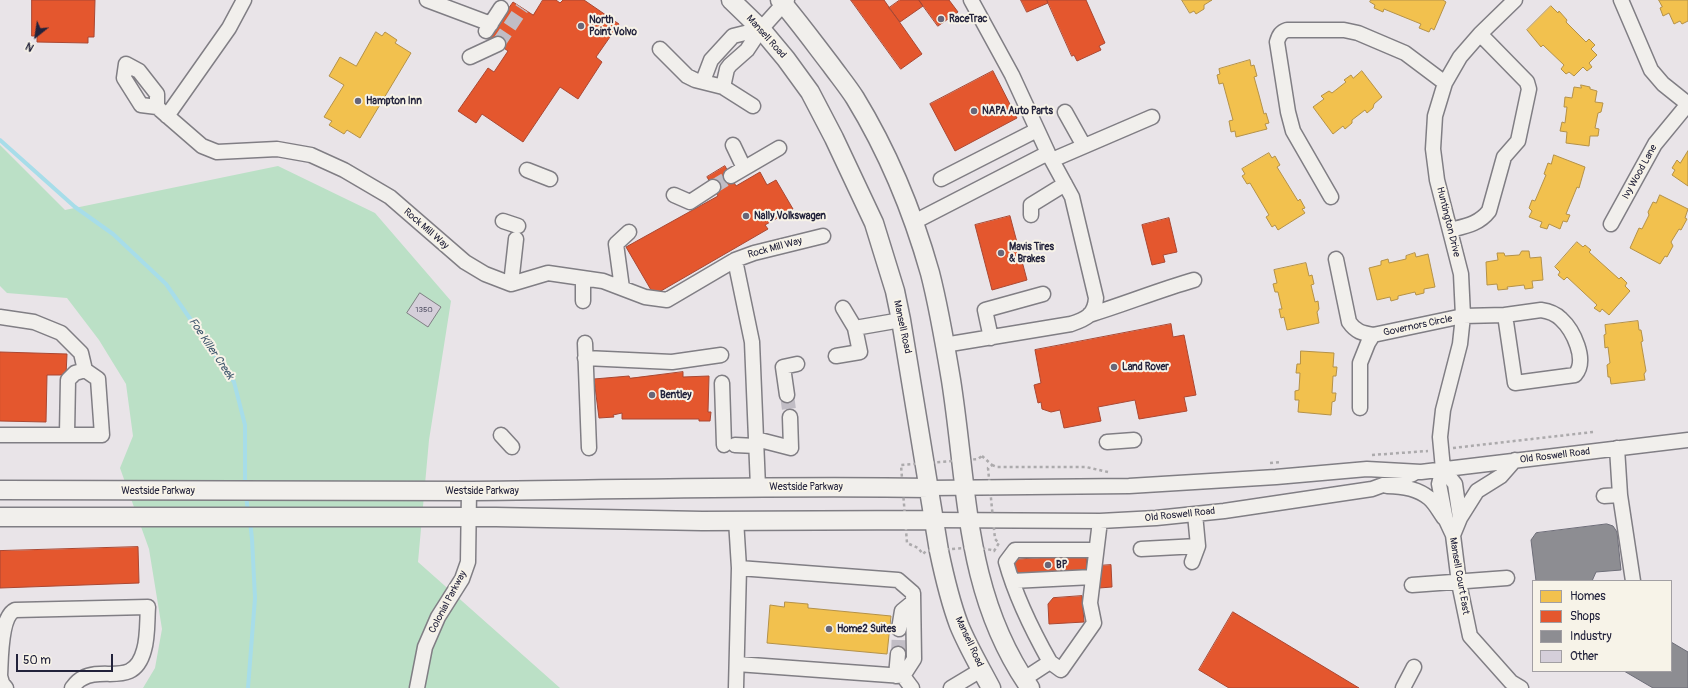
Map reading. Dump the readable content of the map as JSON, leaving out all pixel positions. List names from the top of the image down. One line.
{"streets":{"main road":["Mansell Road","Westside Parkway"],"street":["Ivy Wood Lane","Huntington Drive","Rock Mill Way","Governors Circle","Old Roswell Road","Mansell Court East","Colonial Parkway"]},"crossings":[["Mansell Road","Old Roswell Road"],["Mansell Road","Westside Parkway"],["Huntington Drive","Governors Circle"],["Huntington Drive","Old Roswell Road"],["Huntington Drive","Mansell Court East"],["Old Roswell Road","Westside Parkway"],["Old Roswell Road","Mansell Court East"],["Westside Parkway","Colonial Parkway"]],"water":["Foe Killer Creek"],"places":["RaceTrac","North Point Volvo","Hampton Inn","NAPA Auto Parts","Nally Volkswagen","Mavis Tires & Brakes","Land Rover","Bentley","BP","Home2 Suites"],"house_numbers":["1350"],"legend":["Homes","Shops","Industry","Other"],"scale_bar":"50 m","north":"bottom left"}
